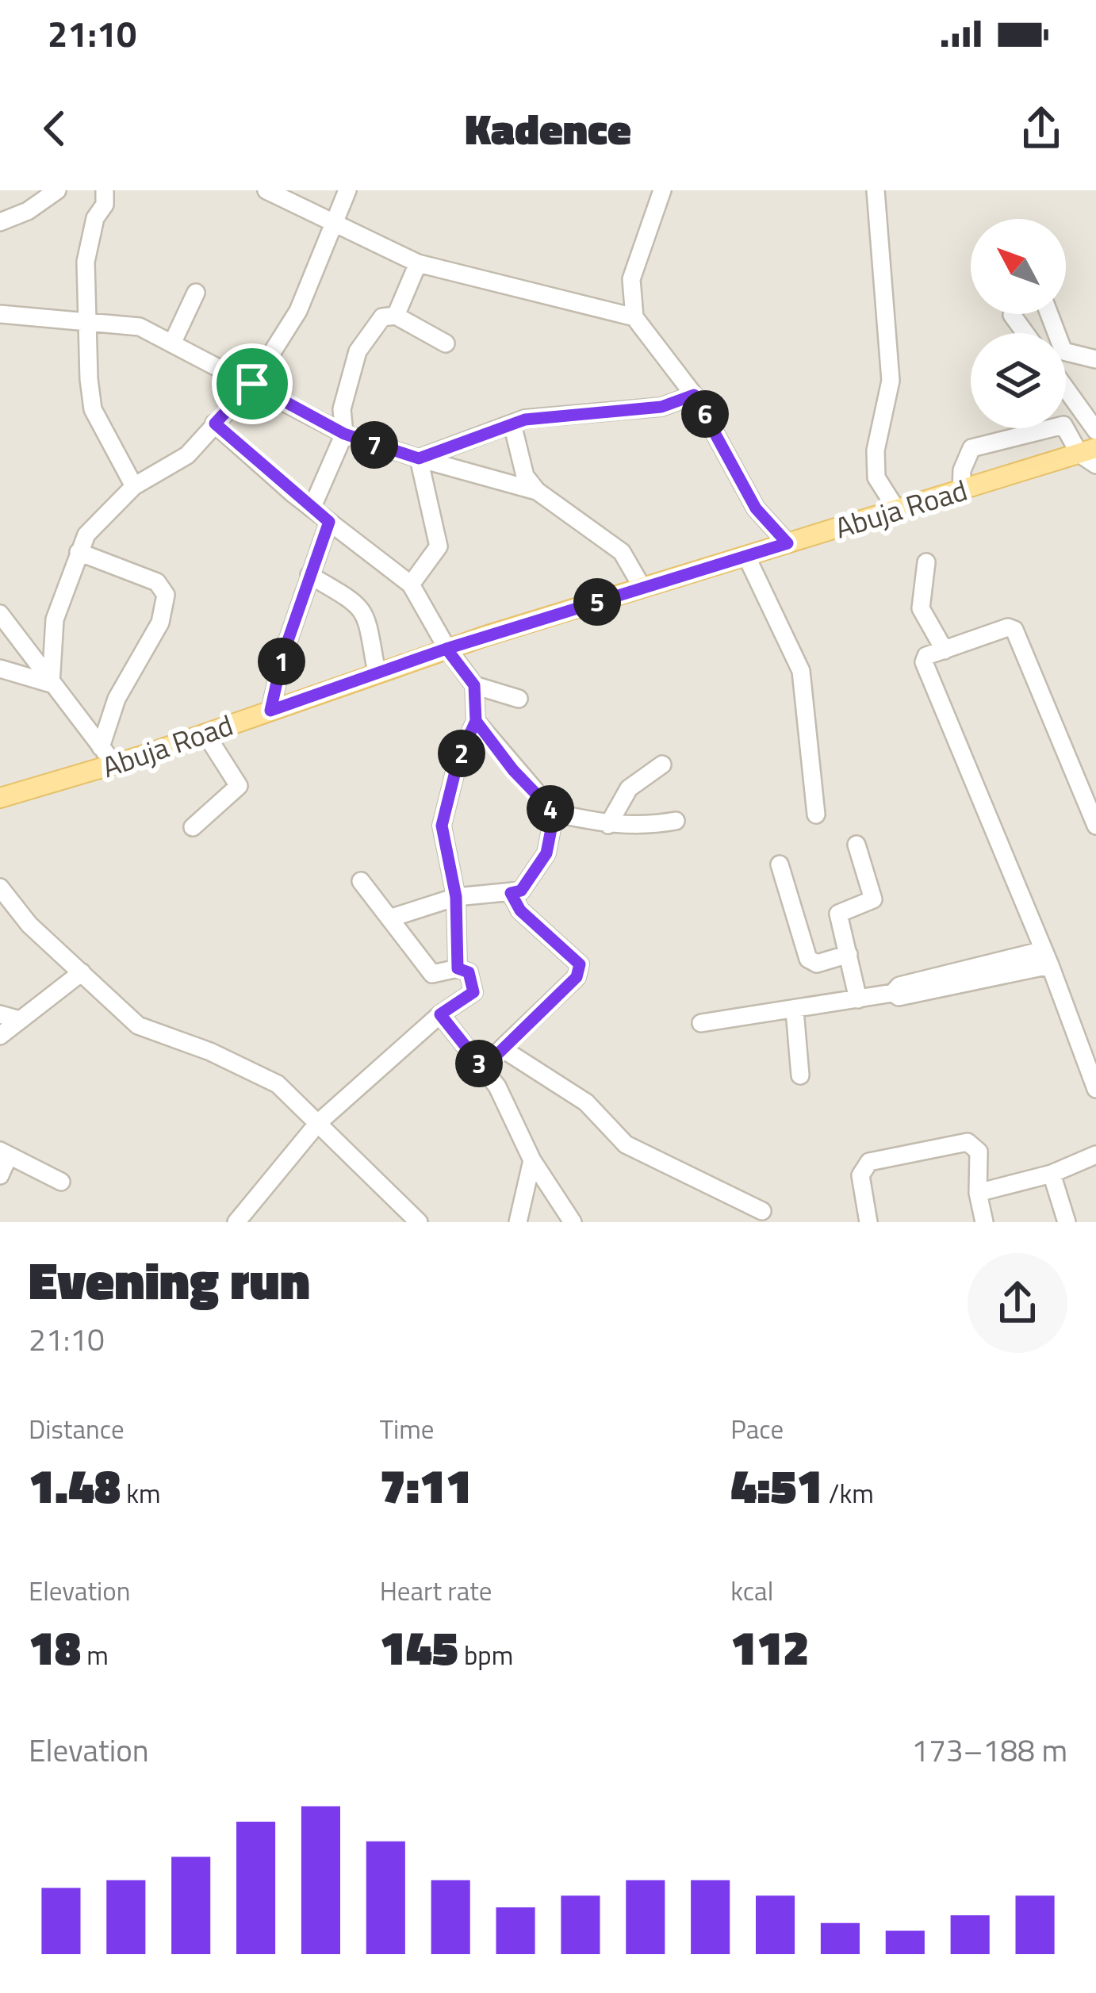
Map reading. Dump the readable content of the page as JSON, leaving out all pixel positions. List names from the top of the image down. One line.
{"streets":{"main road":["Abuja Road"]},"north":"top left","page":{"status":"21:10","header":"Kadence","pins":["6","7","5","1","2","4","3"],"heading":["Evening run","21:10"],"stats":[["Distance","1.48 km"],["Time","7:11"],["Pace","4:51 /km"],["Elevation","18 m"],["Heart rate","145 bpm"],["kcal","112"]],"chart":["Elevation","173–188 m"]}}
